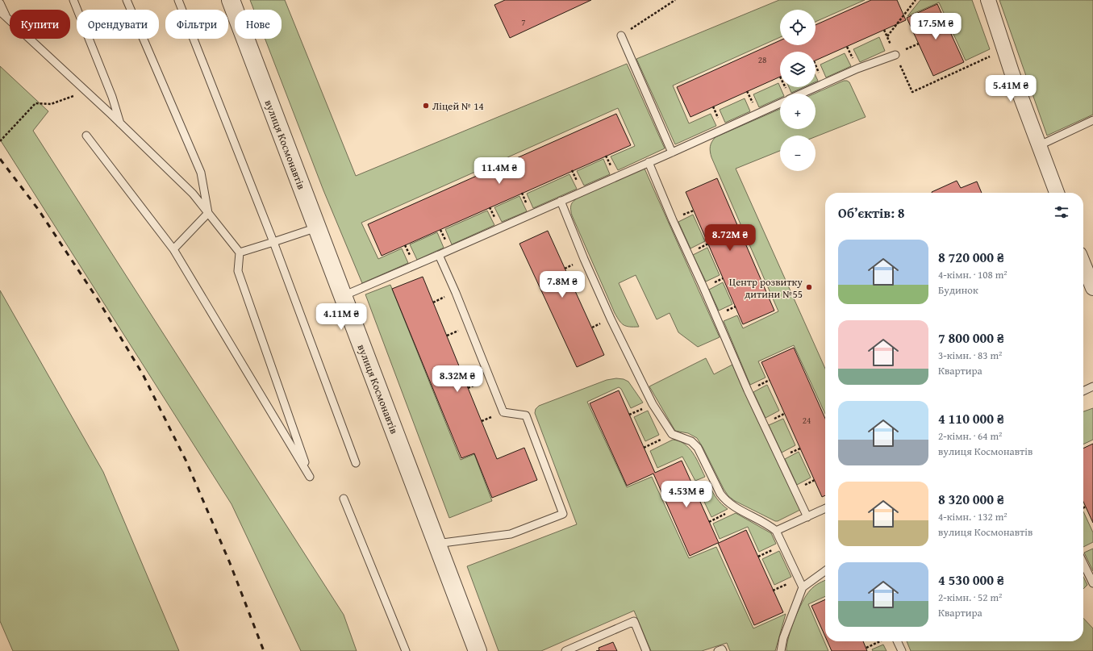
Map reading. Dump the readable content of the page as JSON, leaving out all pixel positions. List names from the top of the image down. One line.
{"streets":{"street":["вулиця Космонавтів"]},"places":["Ліцей № 14","Центр розвитку дитини №55"],"house_numbers":["7","28","24"],"page":{"map_buttons":["+","−"],"chip":["Купити","Орендувати","Фільтри","Нове"],"price":["17.5M ₴","5.41M ₴","11.4M ₴","8.72M ₴","7.8M ₴","4.11M ₴","8.32M ₴","4.53M ₴"],"heading":"Об’єктів: 8","list":[{"name":"8 720 000 ₴","note":"4-кімн. · 108 m² · Будинок"},{"name":"7 800 000 ₴","note":"3-кімн. · 83 m² · Квартира"},{"name":"4 110 000 ₴","note":"2-кімн. · 64 m² · вулиця Космонавтів"},{"name":"8 320 000 ₴","note":"4-кімн. · 132 m² · вулиця Космонавтів"},{"name":"4 530 000 ₴","note":"2-кімн. · 52 m² · Квартира"}]}}
